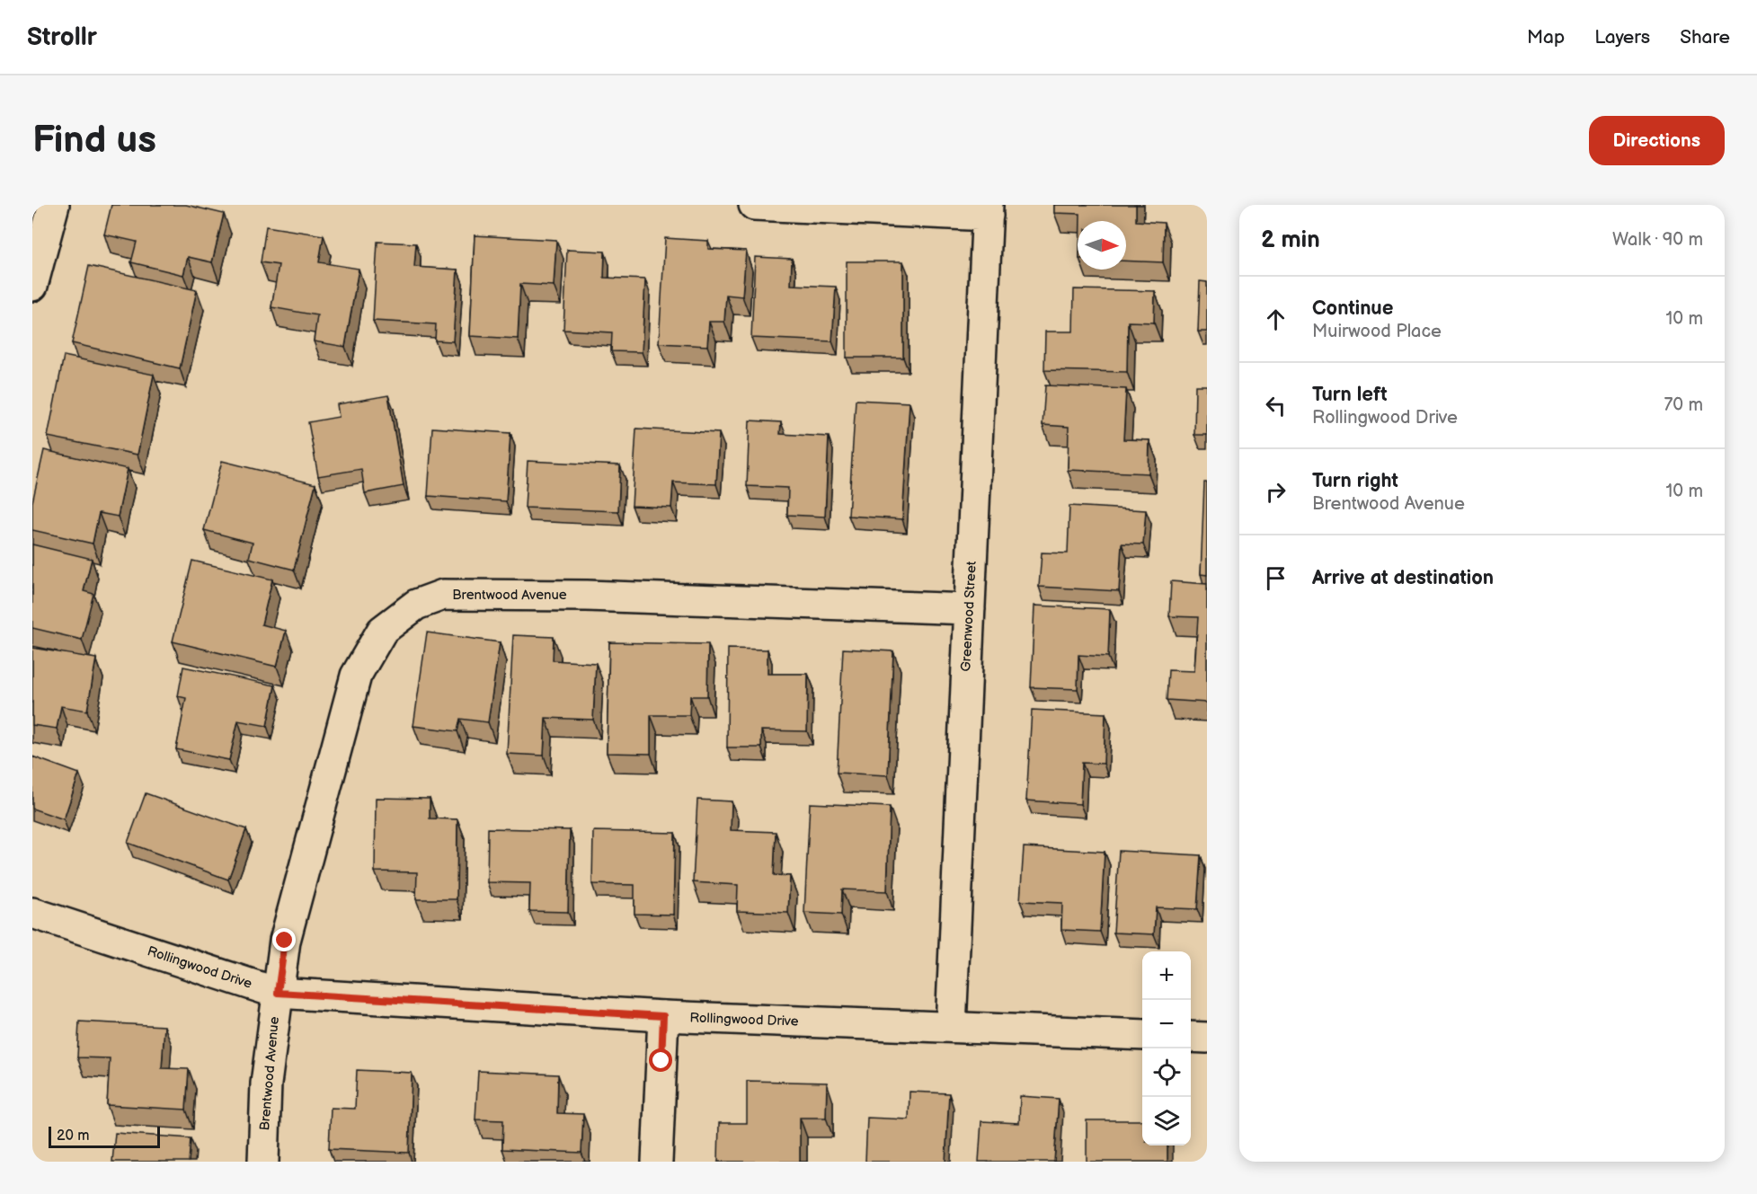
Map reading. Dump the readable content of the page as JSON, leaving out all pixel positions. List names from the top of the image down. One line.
{"streets":{"street":["Brentwood Avenue","Greenwood Street","Rollingwood Drive"]},"crossings":[["Brentwood Avenue","Greenwood Street"],["Brentwood Avenue","Rollingwood Drive"],["Greenwood Street","Rollingwood Drive"]],"scale_bar":"20 m","north":"right","page":{"header":"Strollr","nav":["Map","Layers","Share"],"buttons":"Directions","title":"Find us","heading":["2 min","Walk · 90 m"],"list":[["Continue","Muirwood Place","10 m"],["Turn left","Rollingwood Drive","70 m"],["Turn right","Brentwood Avenue","10 m"],"Arrive at destination"],"map_buttons":["+","−"],"scale":"20 m"}}
